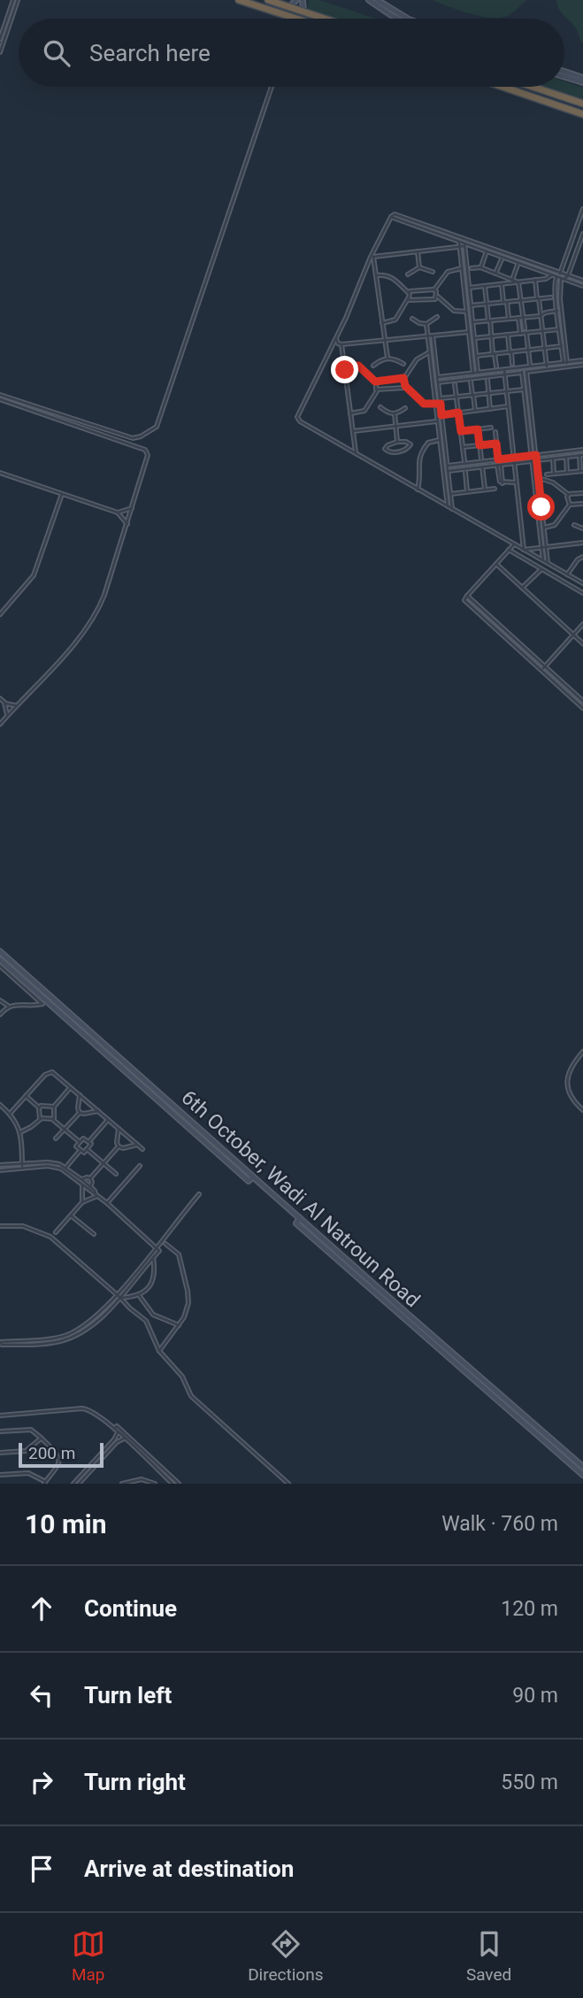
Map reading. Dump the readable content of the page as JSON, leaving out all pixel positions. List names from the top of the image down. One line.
{"streets":{"street":["6th October, Wadi Al Natroun Road"]},"scale_bar":"200 m","page":{"search":"Search here","scale":"200 m","heading":["10 min","Walk · 760 m"],"list":[["Continue","120 m"],["Turn left","90 m"],["Turn right","550 m"],"Arrive at destination"],"nav":["Map","Directions","Saved"]}}
